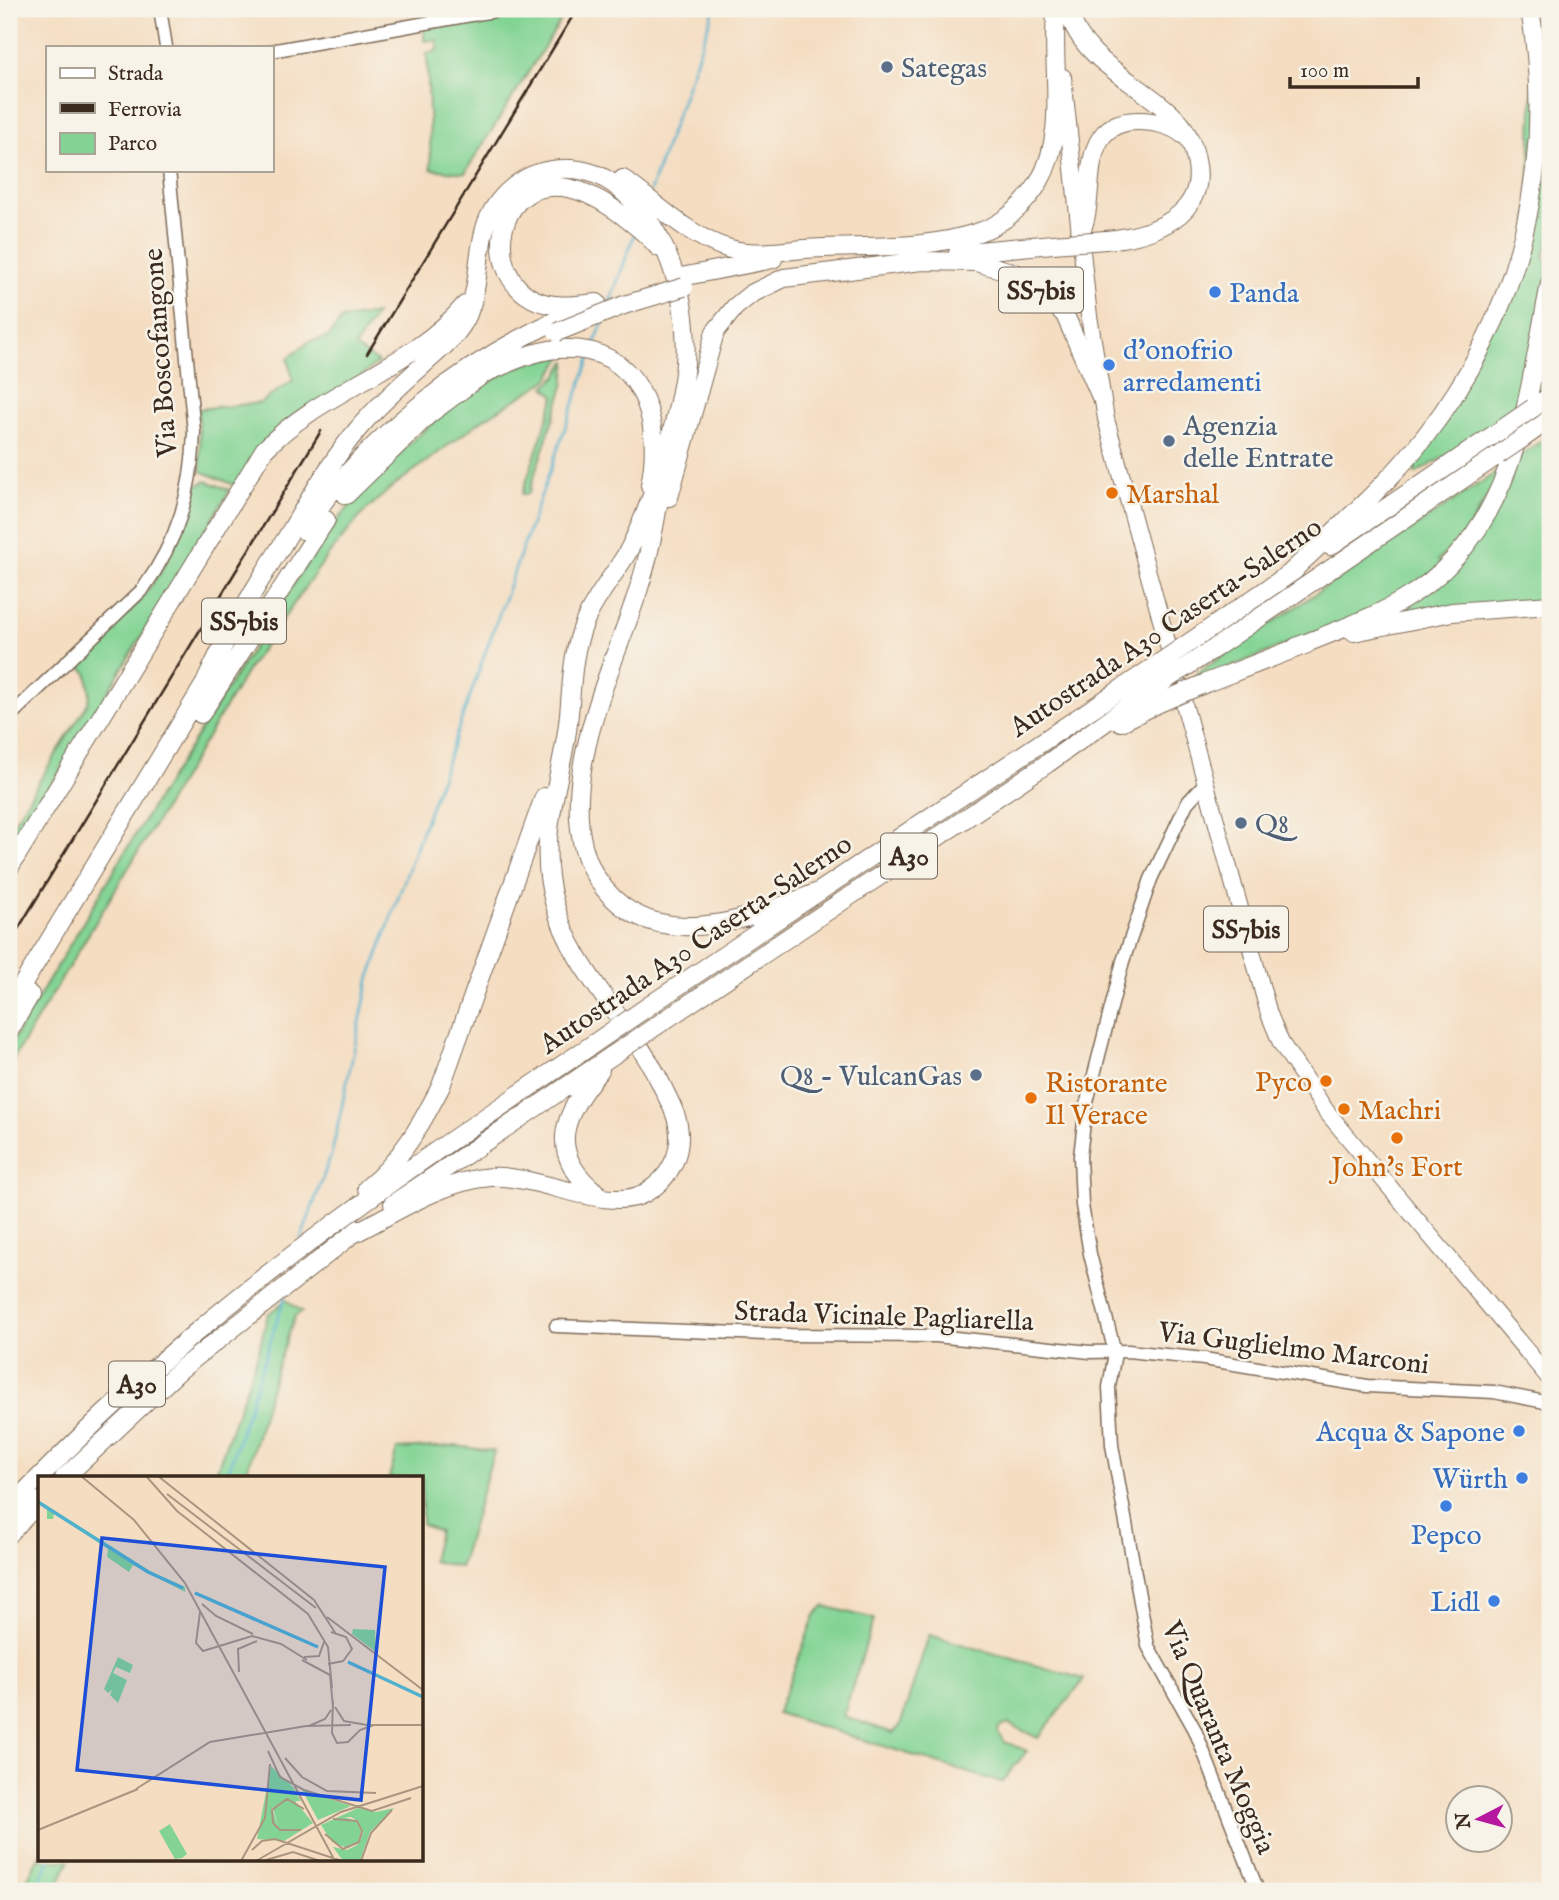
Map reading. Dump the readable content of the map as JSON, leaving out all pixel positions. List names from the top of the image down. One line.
{"streets":{"highway":["SS7bis","Autostrada A30 Caserta-Salerno","A30"],"street":["Via Boscofangone","Strada Vicinale Pagliarella","Via Guglielmo Marconi","Via Quaranta Moggia"]},"crossings":[["Autostrada A30 Caserta-Salerno","A30"],["Strada Vicinale Pagliarella","Via Guglielmo Marconi"],["Strada Vicinale Pagliarella","Via Quaranta Moggia"],["Via Guglielmo Marconi","Via Quaranta Moggia"]],"places":["Sategas","Panda","d'onofrio arredamenti","Agenzia delle Entrate","Marshal","Q8","Q8 - VulcanGas","Pyco","Ristorante Il Verace","Machri","John's Fort","Acqua & Sapone","Würth","Pepco","Lidl"],"legend":["Strada","Ferrovia","Parco"],"scale_bar":"100 m","north":"left"}
